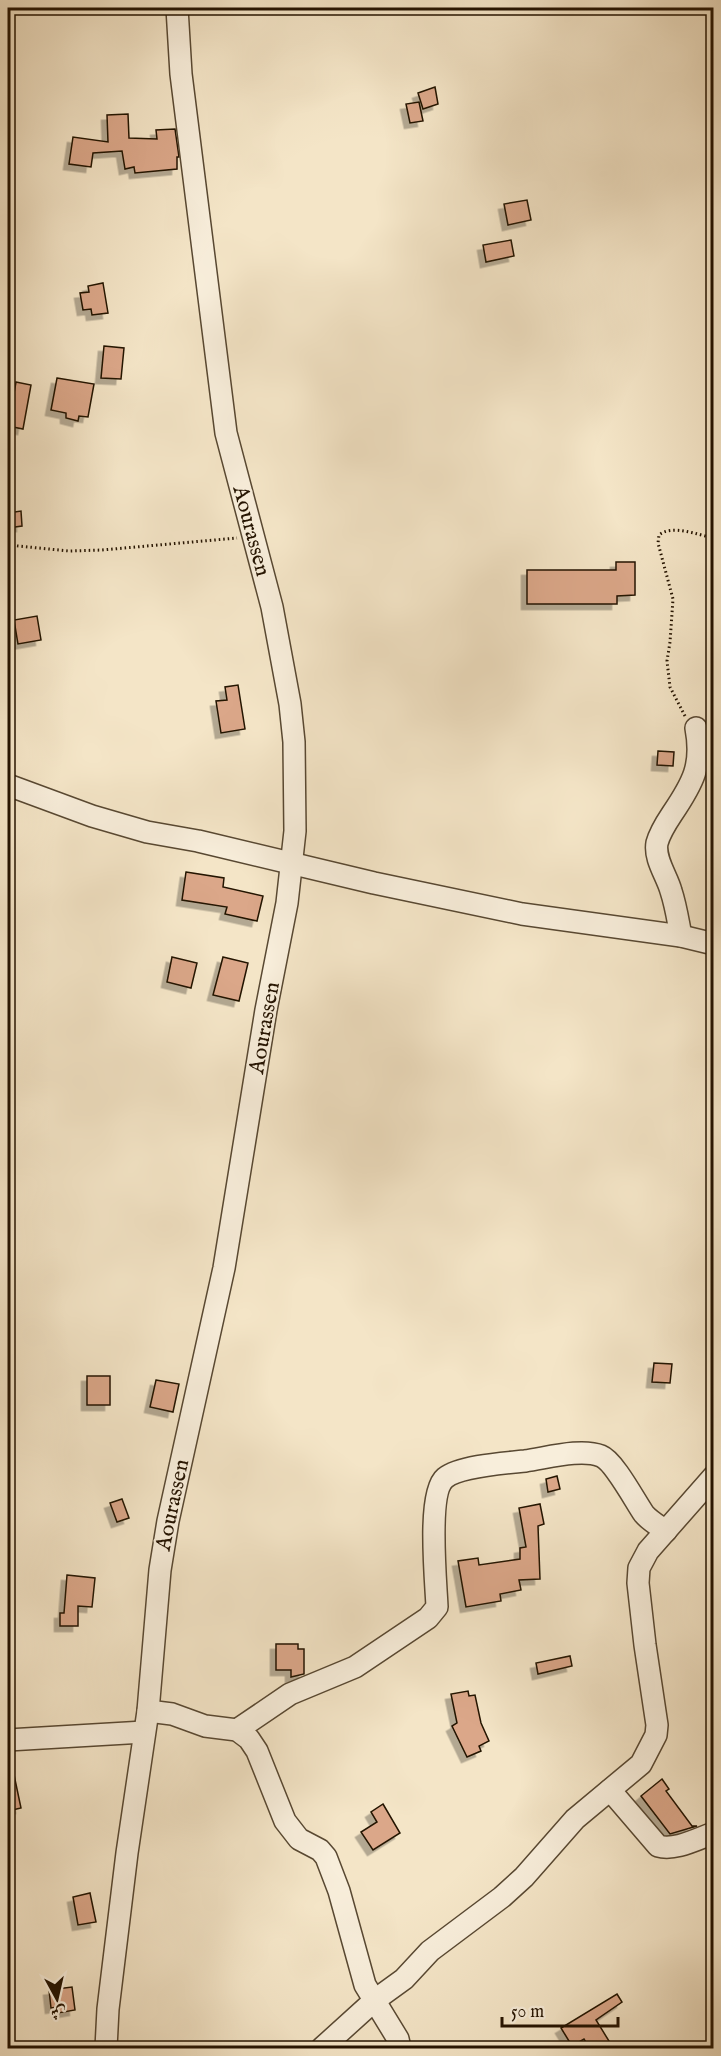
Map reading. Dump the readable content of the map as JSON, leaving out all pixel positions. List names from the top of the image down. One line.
{"streets":{"street":["Aourassen"]},"scale_bar":"50 m","north":"bottom"}
